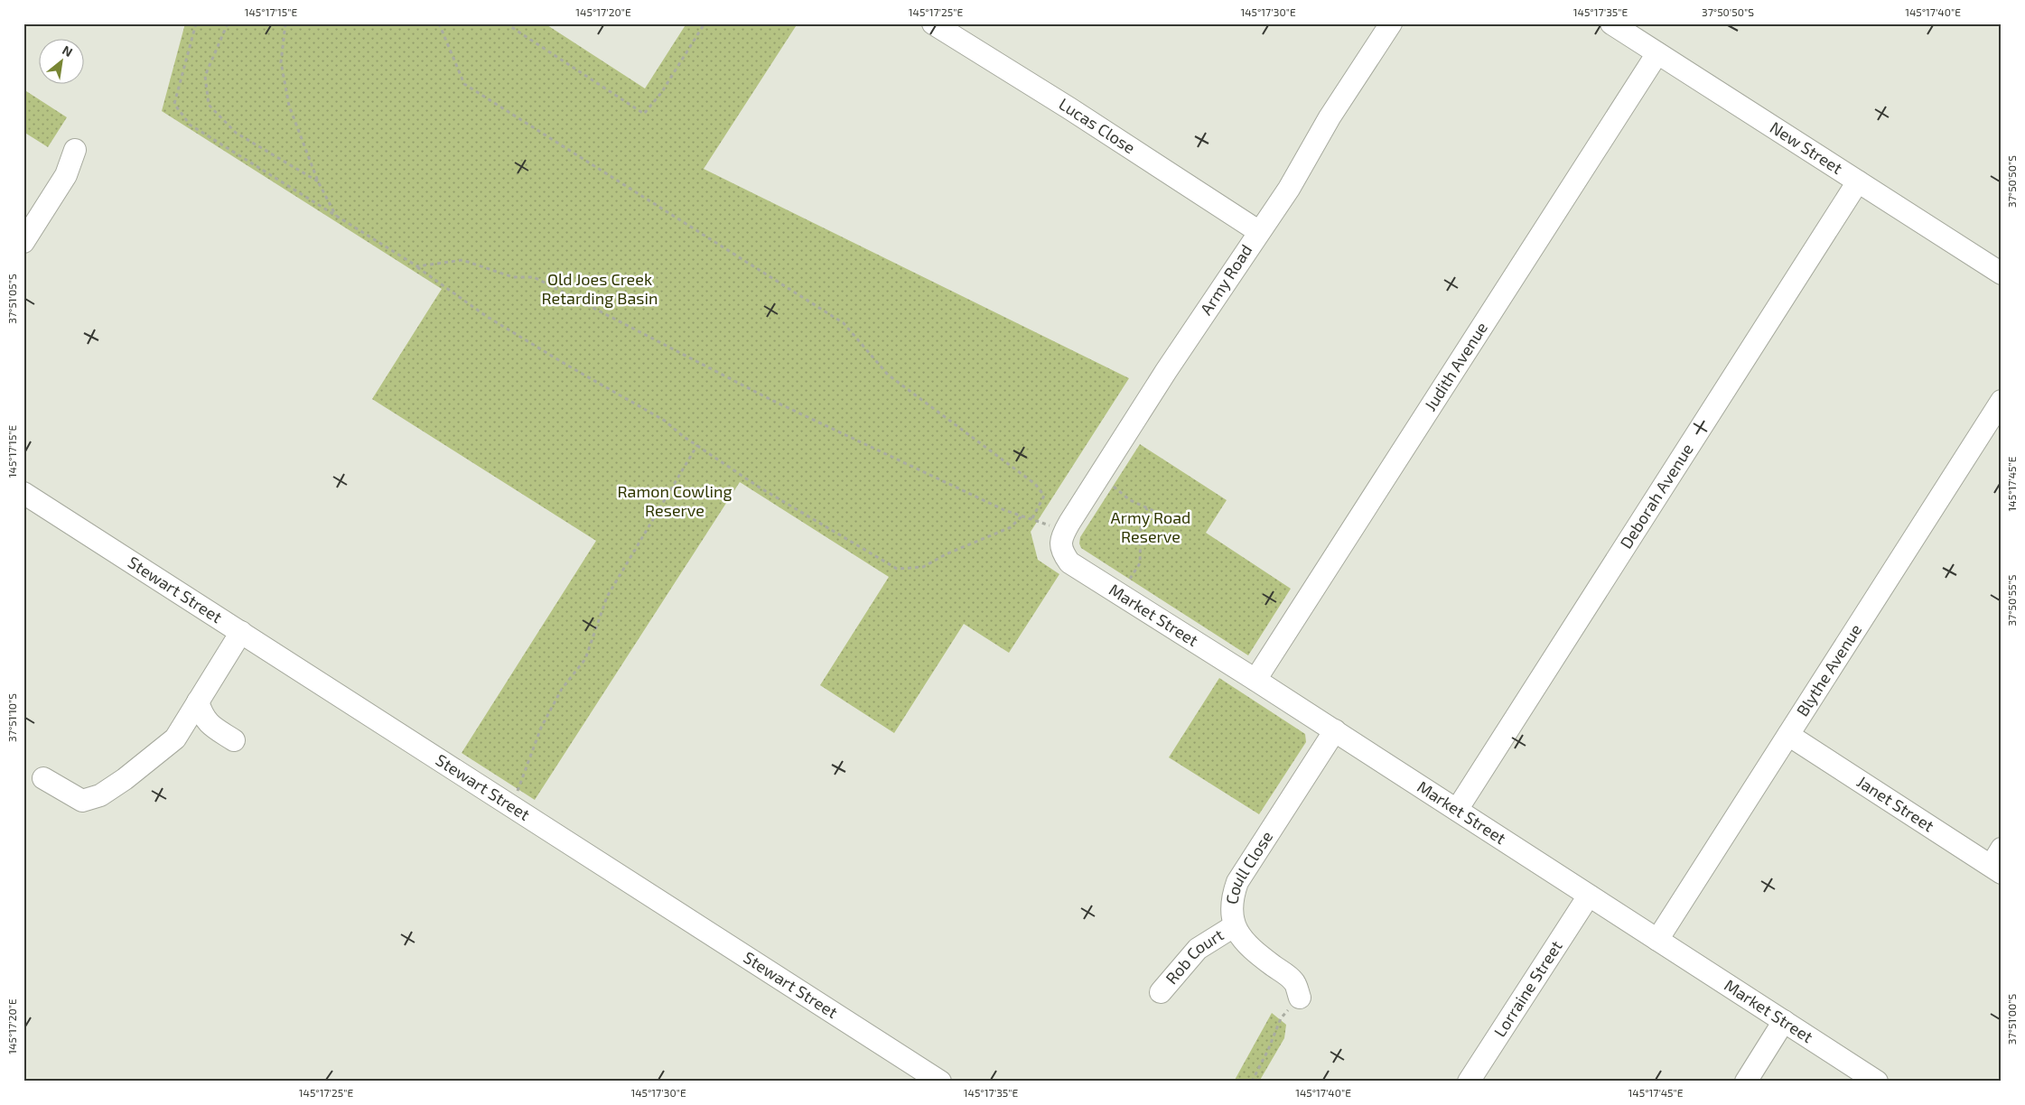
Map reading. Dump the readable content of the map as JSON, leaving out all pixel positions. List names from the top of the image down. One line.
{"streets":{"street":["Lucas Close","New Street","Army Road","Judith Avenue","Deborah Avenue","Stewart Street","Market Street","Blythe Avenue","Janet Street","Coull Close","Rob Court","Lorraine Street"]},"crossings":[["Lucas Close","Army Road"],["New Street","Judith Avenue"],["New Street","Deborah Avenue"],["Army Road","Market Street"],["Judith Avenue","Market Street"],["Deborah Avenue","Market Street"],["Market Street","Blythe Avenue"],["Market Street","Coull Close"],["Market Street","Lorraine Street"],["Blythe Avenue","Janet Street"],["Coull Close","Rob Court"]],"parks":["Old Joes Creek Retarding Basin","Ramon Cowling Reserve","Army Road Reserve"],"north":"top right","coordinates":["145°17'15\"E","145°17'20\"E","145°17'25\"E","145°17'30\"E","145°17'35\"E","37°50'50\"S","145°17'40\"E","37°51'05\"S","145°17'45\"E","37°50'55\"S","37°51'10\"S","37°51'00\"S"]}
